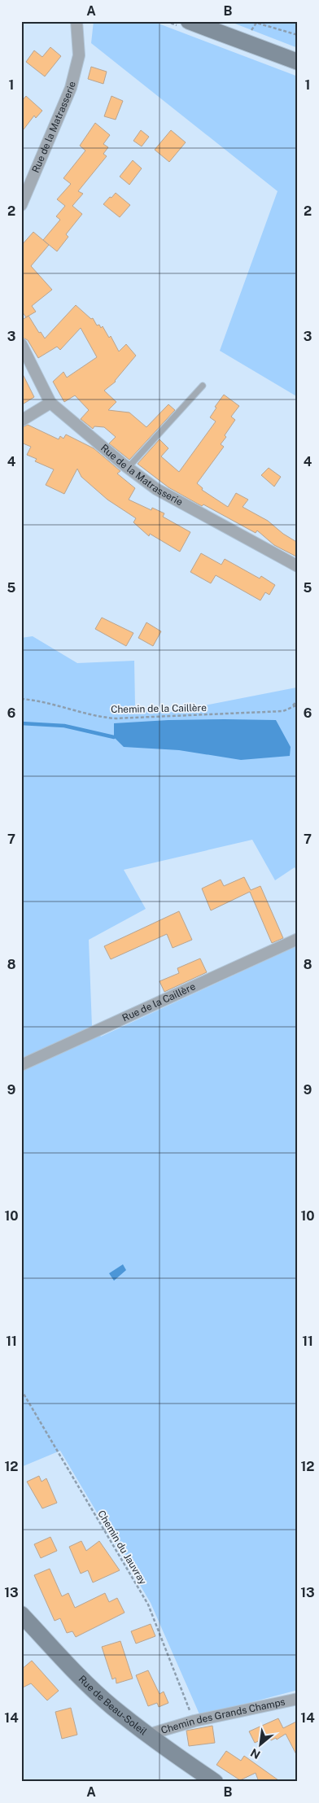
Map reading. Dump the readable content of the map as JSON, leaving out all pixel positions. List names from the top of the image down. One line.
{"streets":{"street":["Rue de la Matrasserie","Rue de la Caillère","Rue de Beau-Soleil","Chemin des Grands Champs"],"path":["Chemin de la Caillère","Chemin du Jauvray"]},"crossings":[["Chemin du Jauvray","Chemin des Grands Champs"],["Rue de Beau-Soleil","Chemin des Grands Champs"]],"north":"bottom left","grid":{"columns":["A","B"],"rows":["1","2","3","4","5","6","7","8","9","10","11","12","13","14"]}}
